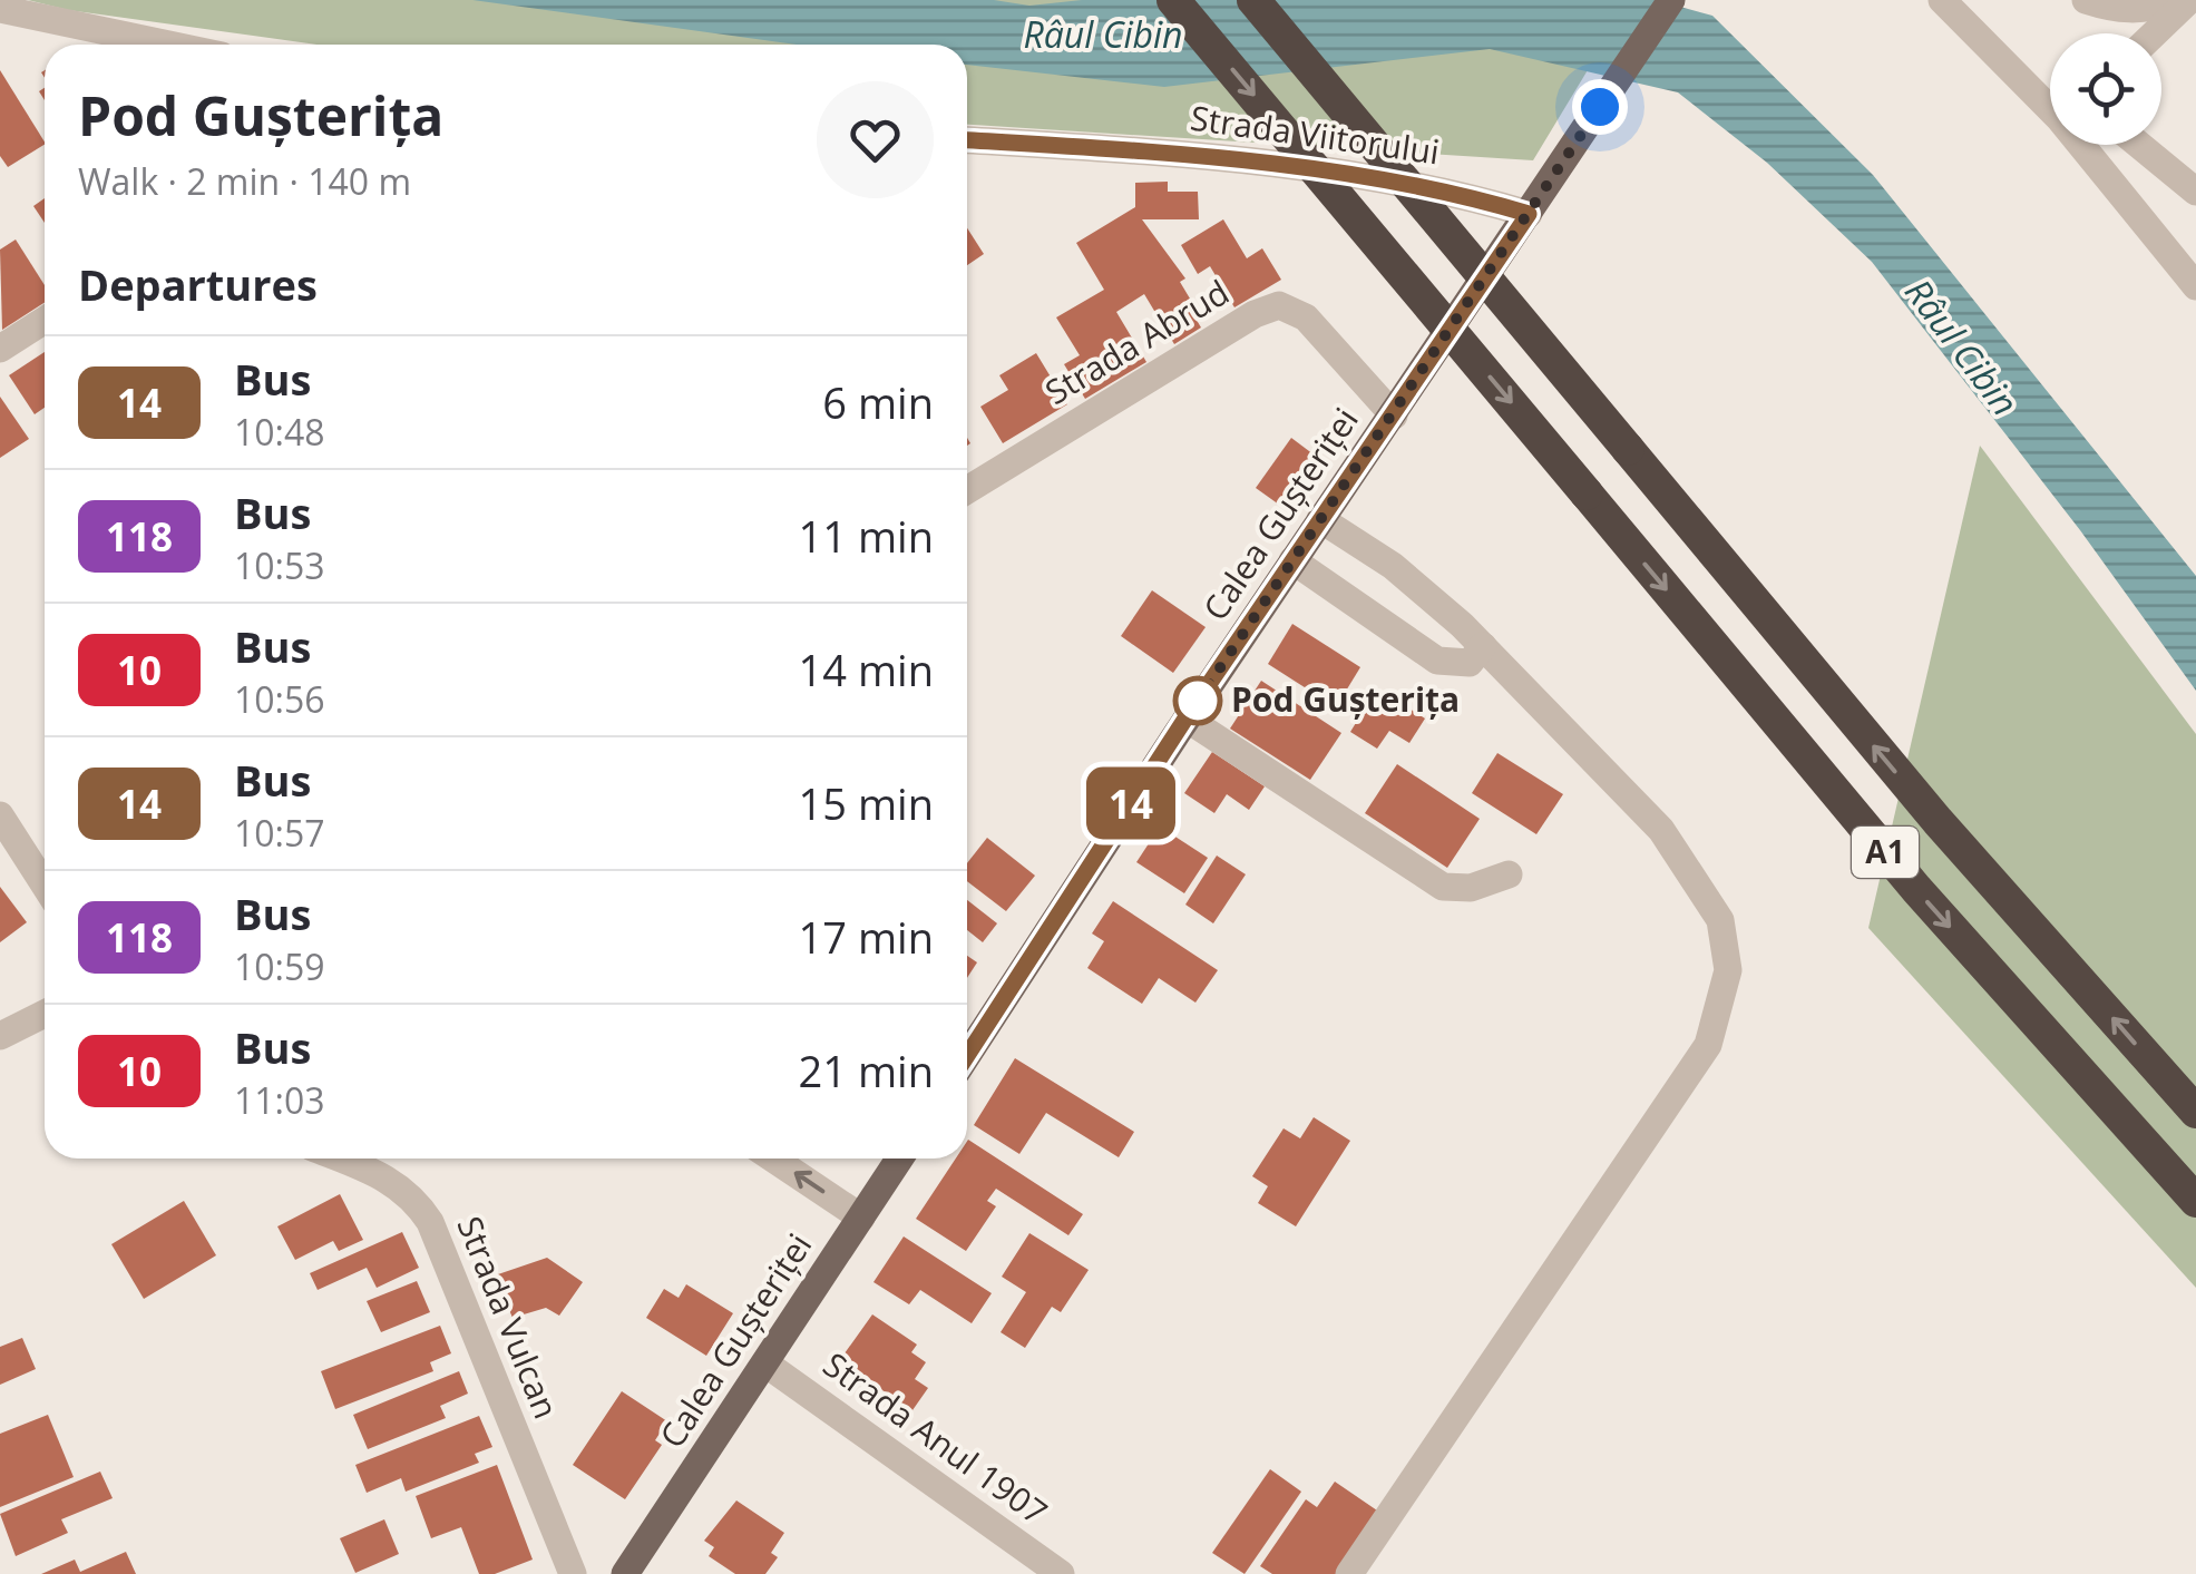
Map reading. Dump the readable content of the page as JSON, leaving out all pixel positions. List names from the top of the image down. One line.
{"streets":{"highway":["A1"],"main road":["Calea Gușteriței"],"street":["Strada Viitorului","Strada Abrud","Strada Vulcan","Strada Anul 1907"]},"crossings":[["Strada Viitorului","Calea Gușteriței"],["Strada Abrud","Calea Gușteriței"],["Calea Gușteriței","Strada Anul 1907"]],"water":["Râul Cibin"],"places":["Pod Gușterița"],"lines":["bus line 14"],"page":{"on_map":"14","heading":[["Pod Gușterița","Walk · 2 min · 140 m"],"Departures"],"list":[{"mark":"14","name":"Bus","note":"10:48","value":"6 min"},{"mark":"118","name":"Bus","note":"10:53","value":"11 min"},{"mark":"10","name":"Bus","note":"10:56","value":"14 min"},{"mark":"14","name":"Bus","note":"10:57","value":"15 min"},{"mark":"118","name":"Bus","note":"10:59","value":"17 min"},{"mark":"10","name":"Bus","note":"11:03","value":"21 min"}]}}
